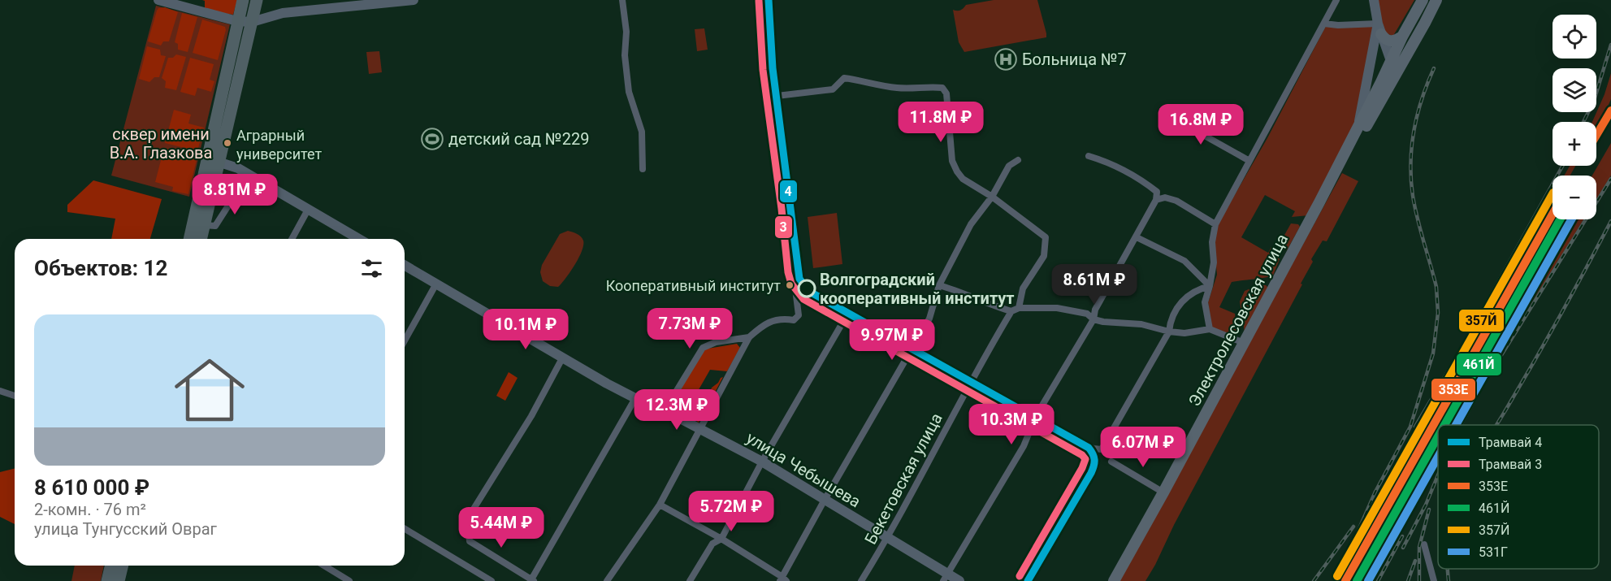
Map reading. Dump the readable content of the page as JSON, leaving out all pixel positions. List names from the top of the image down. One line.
{"streets":{"main road":["Электролесовская улица"],"street":["улица Чебышева","Бекетовская улица"]},"crossings":[["улица Чебышева","Бекетовская улица"]],"parks":["сквер имени В.А. Глазкова"],"places":{"hospital":["Больница №7"],"sports":["детский сад №229"],"other":["Аграрный университет","Кооперативный институт","Волгоградский кооперативный институт"]},"lines":["tram line 4","tram line 3","transit line 353Е","transit line 357Й","transit line 461Й","transit line 531Г"],"legend":["Трамвай 4","Трамвай 3","353Е","461Й","357Й","531Г"],"page":{"map_buttons":["+","−"],"price":["11.8M ₽","16.8M ₽","8.81M ₽","8.61M ₽","7.73M ₽","10.1M ₽","9.97M ₽","12.3M ₽","10.3M ₽","6.07M ₽","5.72M ₽","5.44M ₽"],"heading":"Объектов: 12","list":[{"name":"8 610 000 ₽","note":"2-комн. · 76 m² · улица Тунгусский Овраг"}]}}
